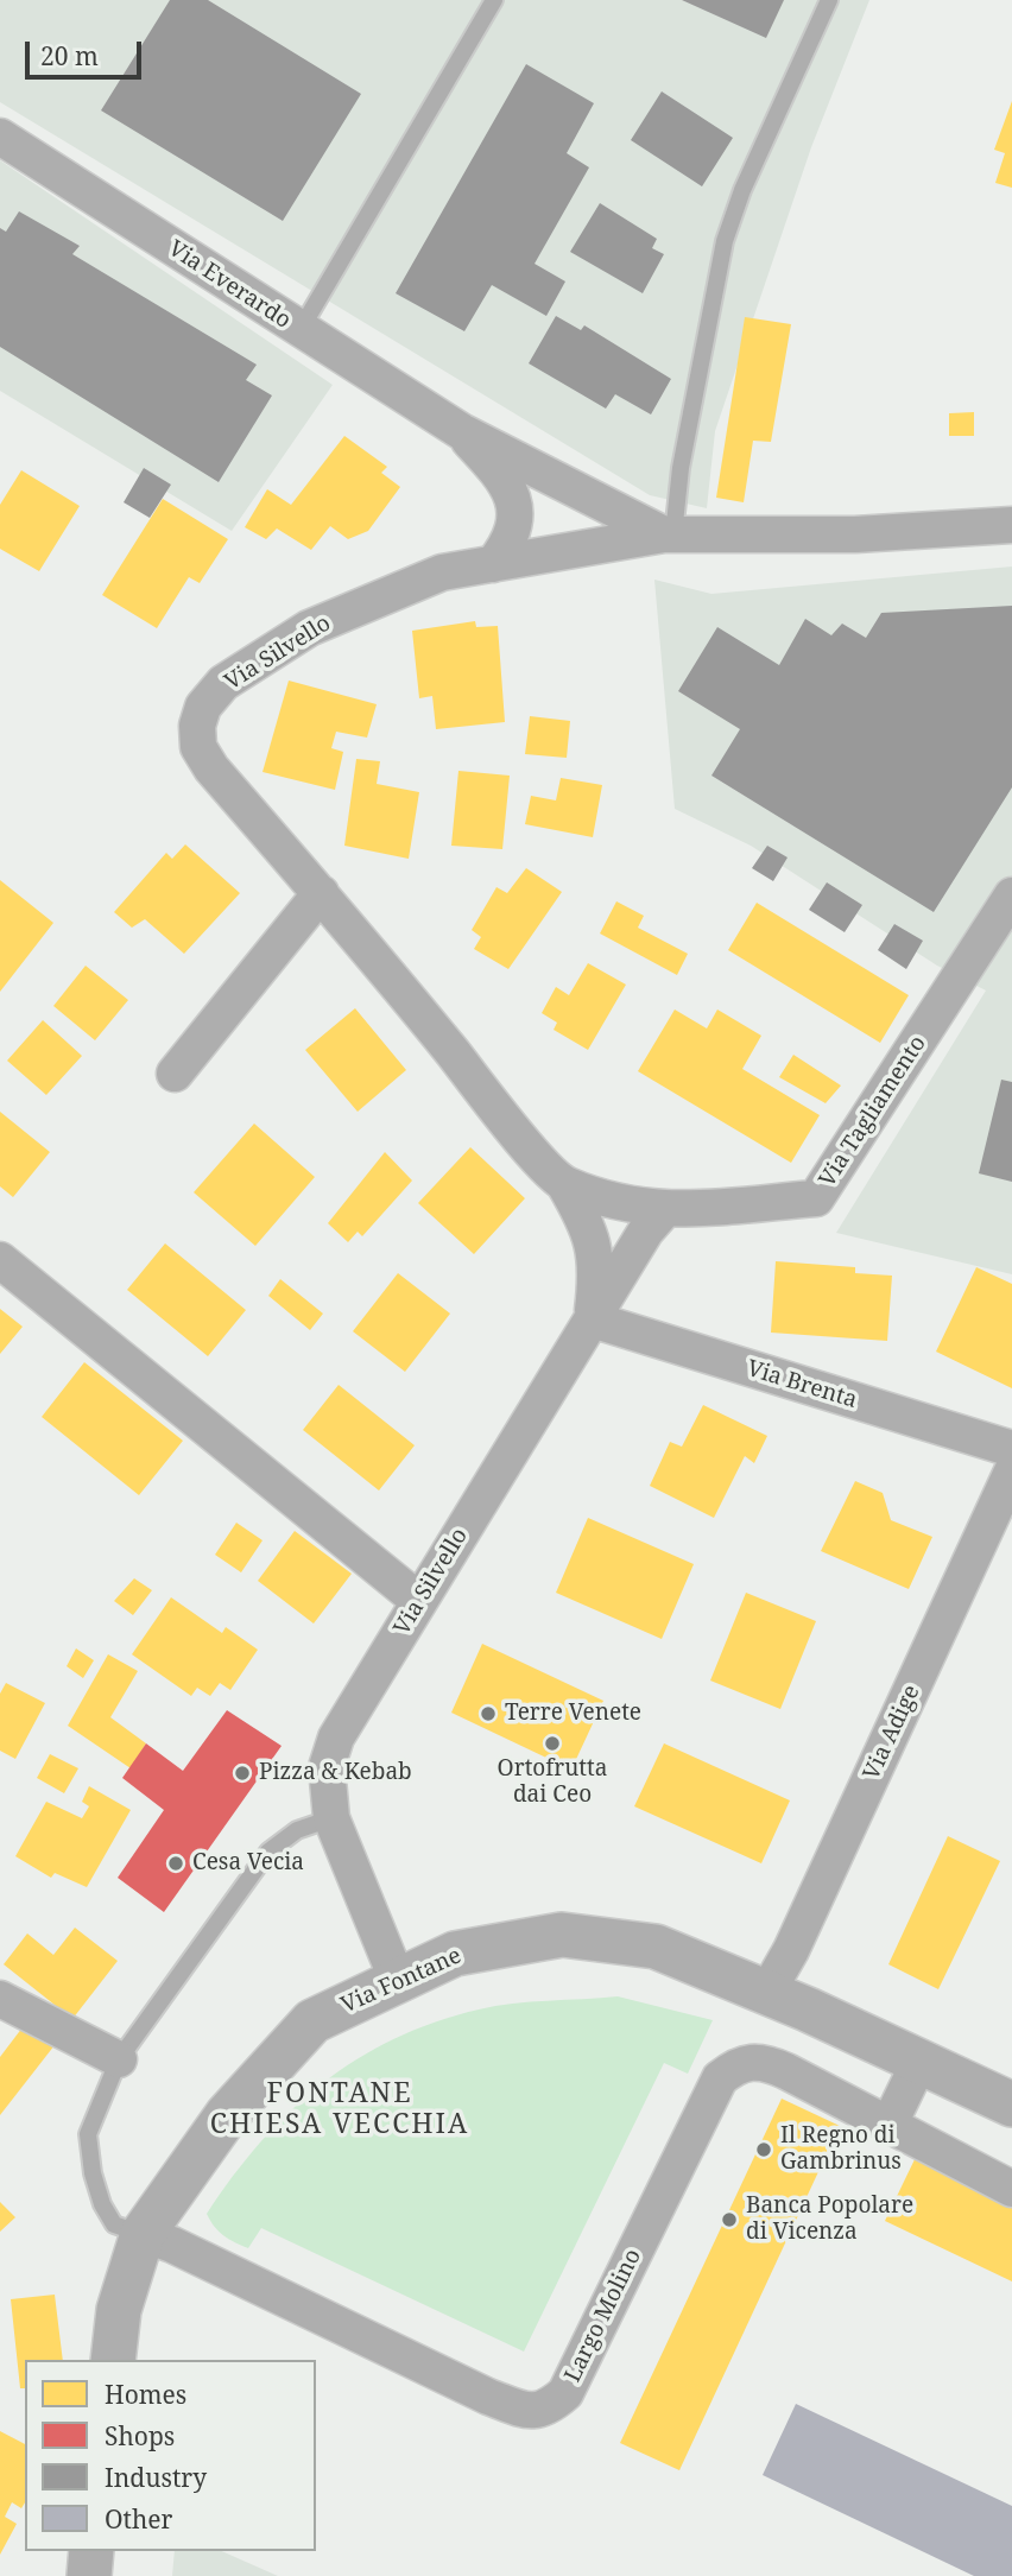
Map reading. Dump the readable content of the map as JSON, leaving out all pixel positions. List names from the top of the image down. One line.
{"streets":{"street":["Via Everardo","Via Silvello","Via Tagliamento","Via Brenta","Via Adige","Via Fontane","Largo Molino"]},"crossings":[["Via Everardo","Via Silvello"],["Via Silvello","Via Tagliamento"],["Via Silvello","Via Brenta"],["Via Silvello","Via Fontane"],["Via Adige","Via Fontane"],["Via Fontane","Largo Molino"]],"districts":["FONTANE CHIESA VECCHIA"],"places":["Terre Venete","Ortofrutta dai Ceo","Pizza & Kebab","Cesa Vecia","Il Regno di Gambrinus","Banca Popolare di Vicenza"],"legend":["Homes","Shops","Industry","Other"],"scale_bar":"20 m"}
